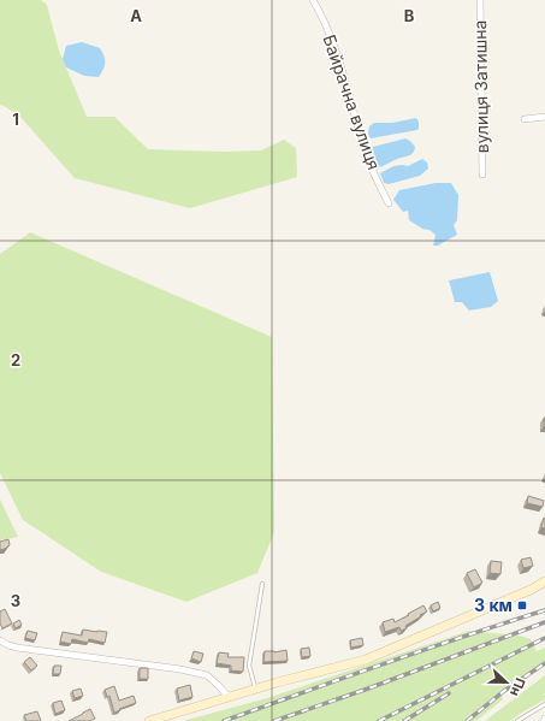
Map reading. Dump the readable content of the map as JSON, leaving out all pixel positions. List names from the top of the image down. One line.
{"streets":{"street":["вулиця Затишна","Байрачна вулиця"]},"places":{"transit":["3 км"]},"north":"right","grid":{"columns":["A","B"],"rows":["1","2","3"]}}
